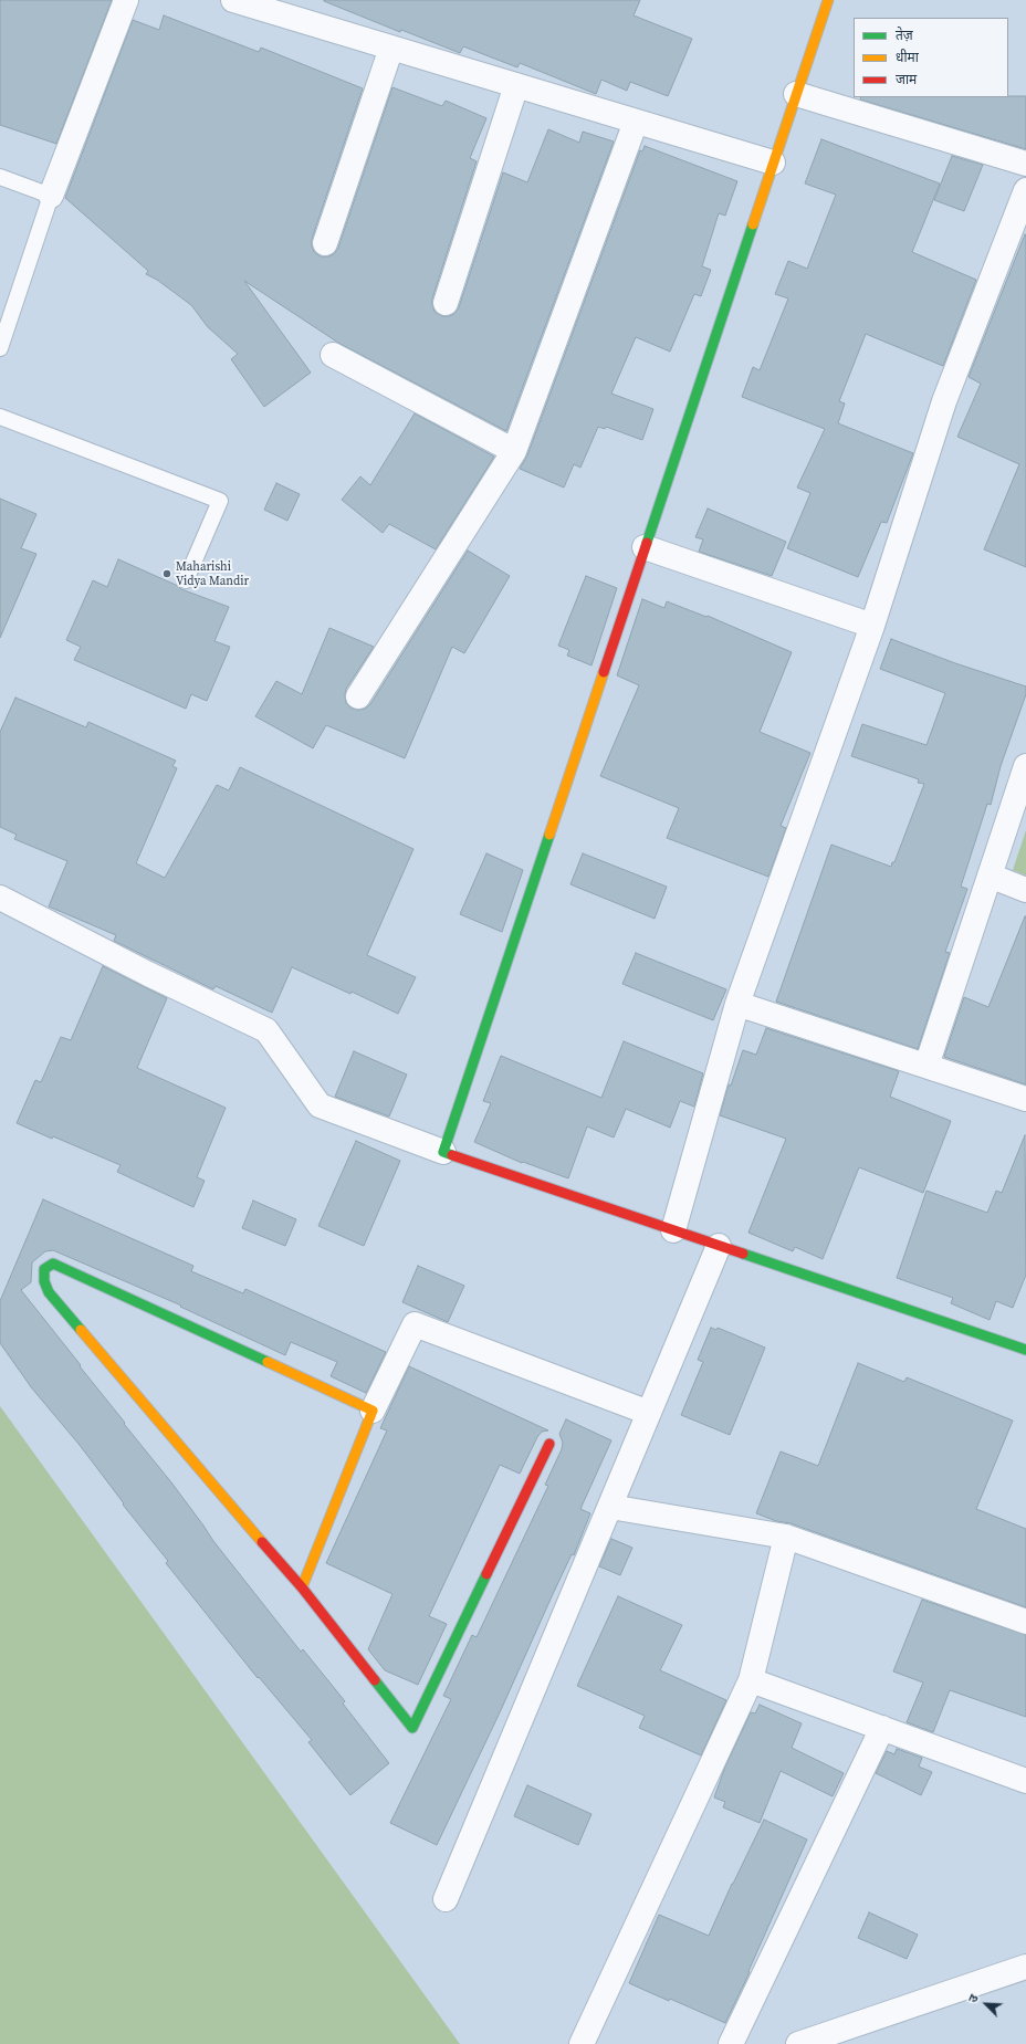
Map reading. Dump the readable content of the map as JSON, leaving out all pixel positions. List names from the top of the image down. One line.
{"places":["Maharishi Vidya Mandir"],"legend":["तेज़","धीमा","जाम"],"north":"top left"}
